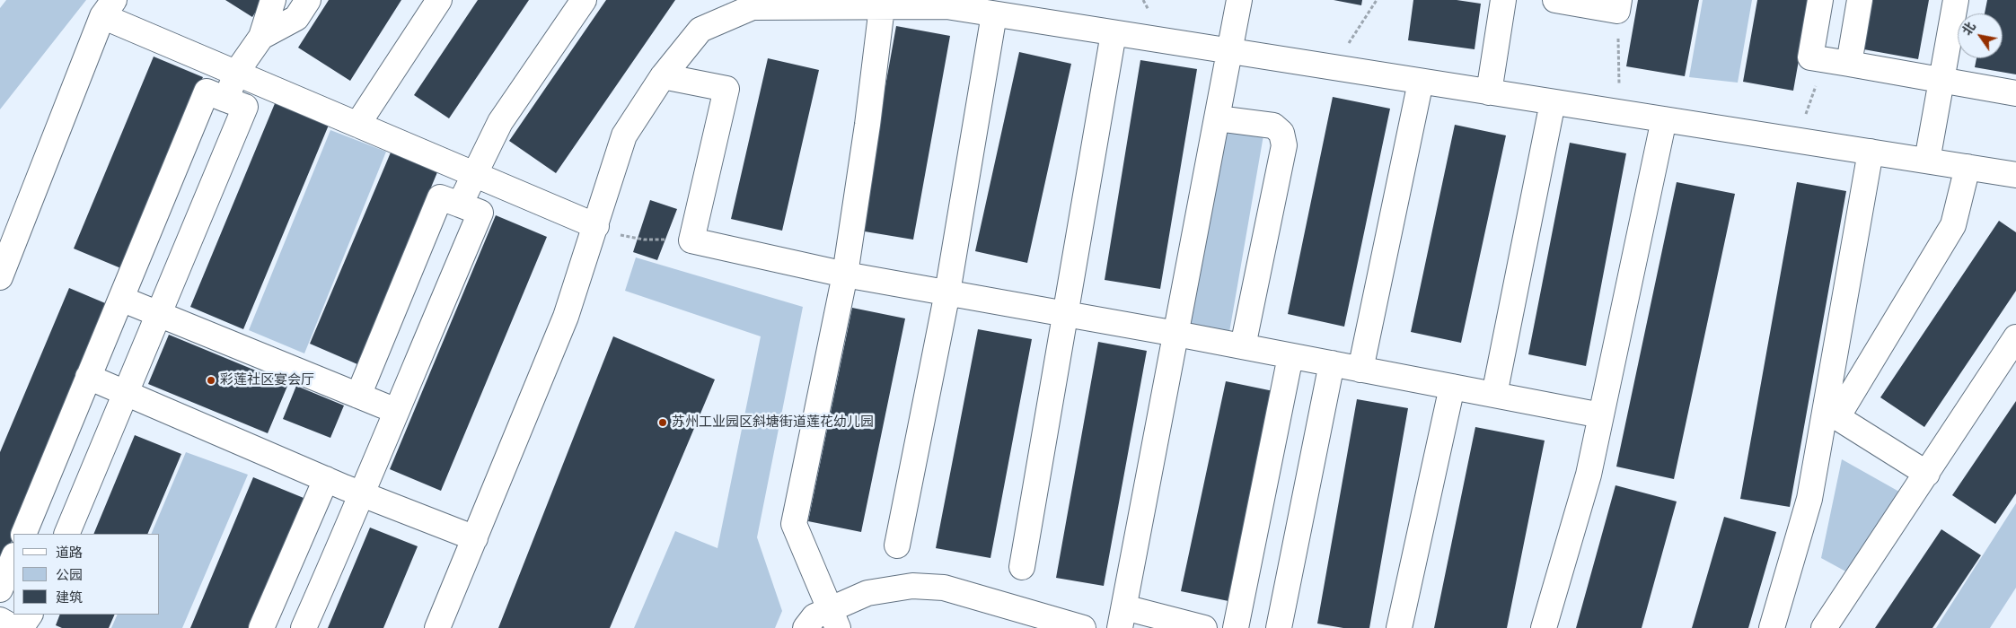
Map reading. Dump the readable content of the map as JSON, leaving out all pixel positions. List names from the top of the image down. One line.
{"places":["彩莲社区宴会厅","苏州工业园区斜塘街道莲花幼儿园"],"legend":["道路","公园","建筑"],"north":"top left"}
